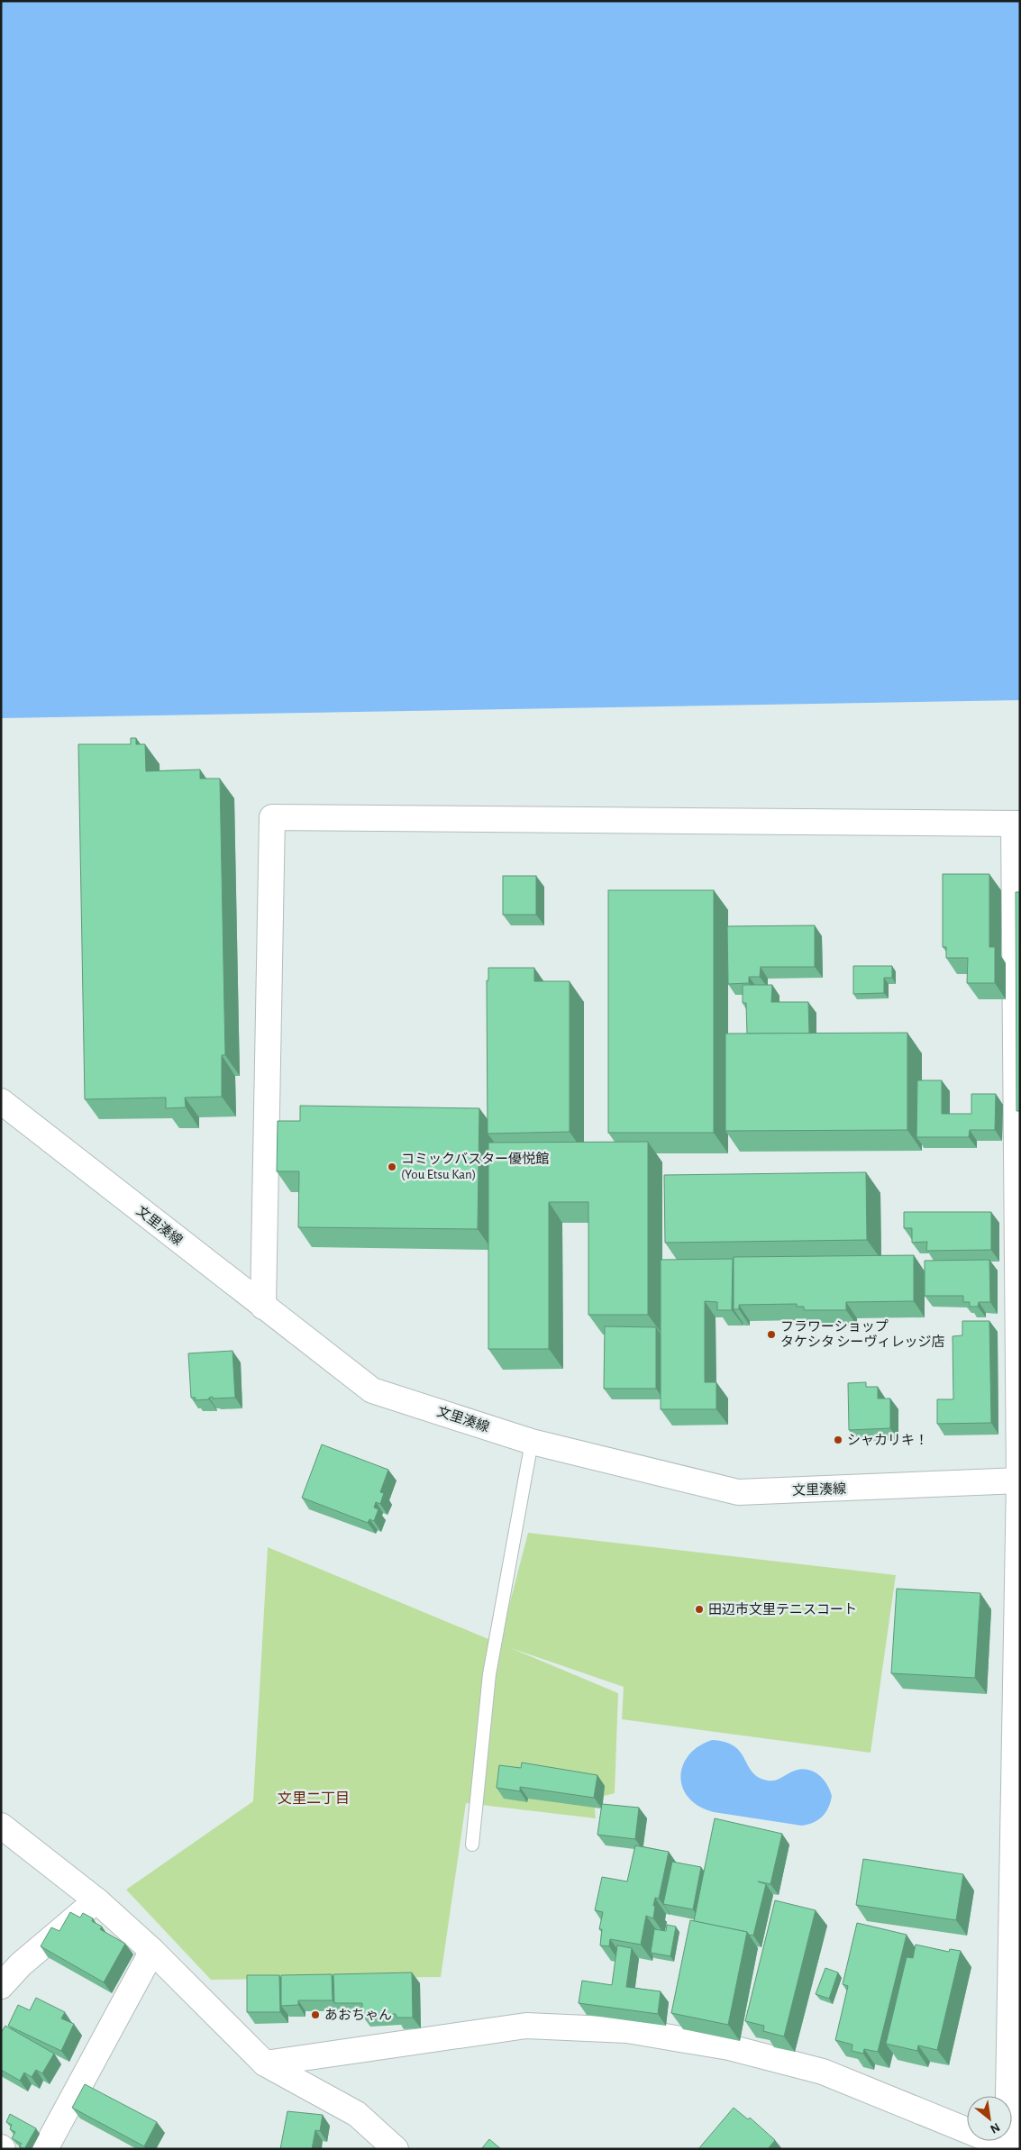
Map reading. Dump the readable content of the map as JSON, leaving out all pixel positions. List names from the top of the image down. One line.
{"streets":{"street":["文里湊線"]},"districts":["文里二丁目"],"places":["コミックバスター優悦館 (You Etsu Kan)","フラワーショップ タケシタ シーヴィレッジ店","シャカリキ！","田辺市文里テニスコート","あおちゃん"],"north":"bottom right"}
